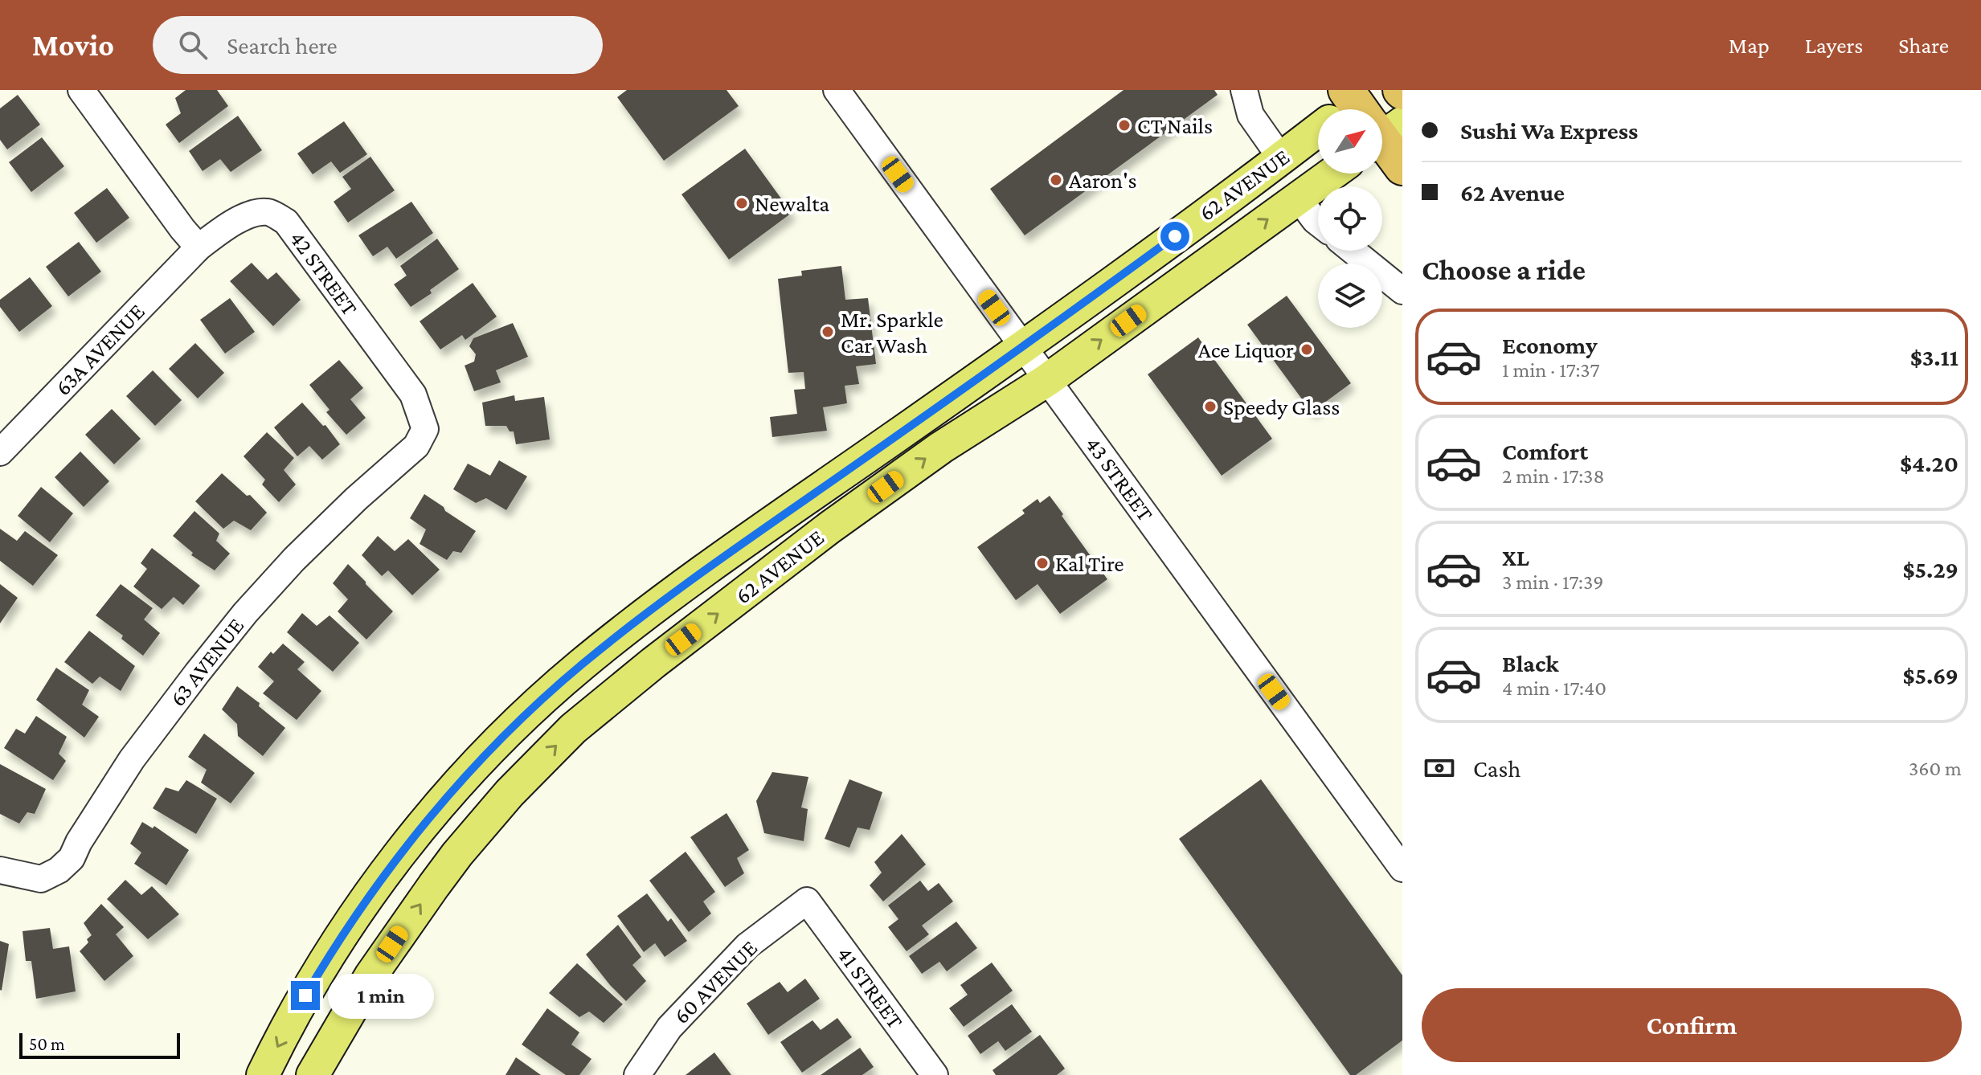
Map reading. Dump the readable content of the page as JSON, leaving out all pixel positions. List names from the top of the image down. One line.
{"streets":{"main road":["62 AVENUE"],"street":["42 STREET","63A AVENUE","43 STREET","63 AVENUE","60 AVENUE","41 STREET"]},"crossings":[["62 AVENUE","43 STREET"],["42 STREET","63A AVENUE"],["42 STREET","63 AVENUE"],["60 AVENUE","41 STREET"]],"places":["CT Nails","Aaron's","Newalta","Mr. Sparkle Car Wash","Ace Liquor","Speedy Glass","Kal Tire"],"scale_bar":"50 m","north":"top right","page":{"header":"Movio","search":"Search here","nav":["Map","Layers","Share"],"banner":["Sushi Wa Express","62 Avenue"],"heading":"Choose a ride","list":[{"name":"Economy","note":"1 min · 17:37","value":"$3.11"},{"name":"Comfort","note":"2 min · 17:38","value":"$4.20"},{"name":"XL","note":"3 min · 17:39","value":"$5.29"},{"name":"Black","note":"4 min · 17:40","value":"$5.69"}],"pay":["Cash","360 m"],"bubble":"1 min","buttons":"Confirm","scale":"50 m"}}
